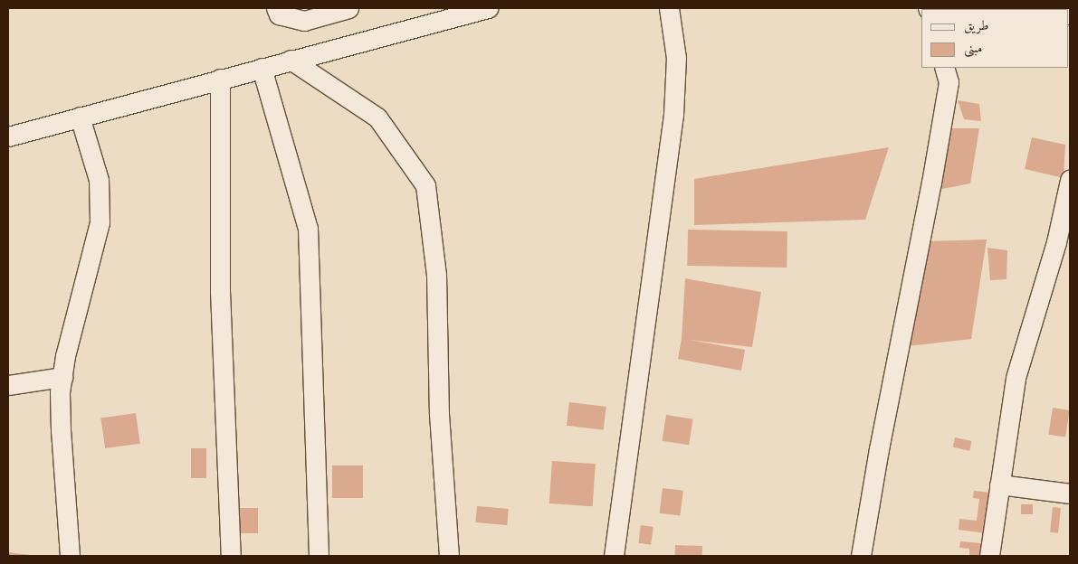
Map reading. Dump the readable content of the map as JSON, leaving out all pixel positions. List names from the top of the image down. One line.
{"legend":["طريق","مبنى"]}
